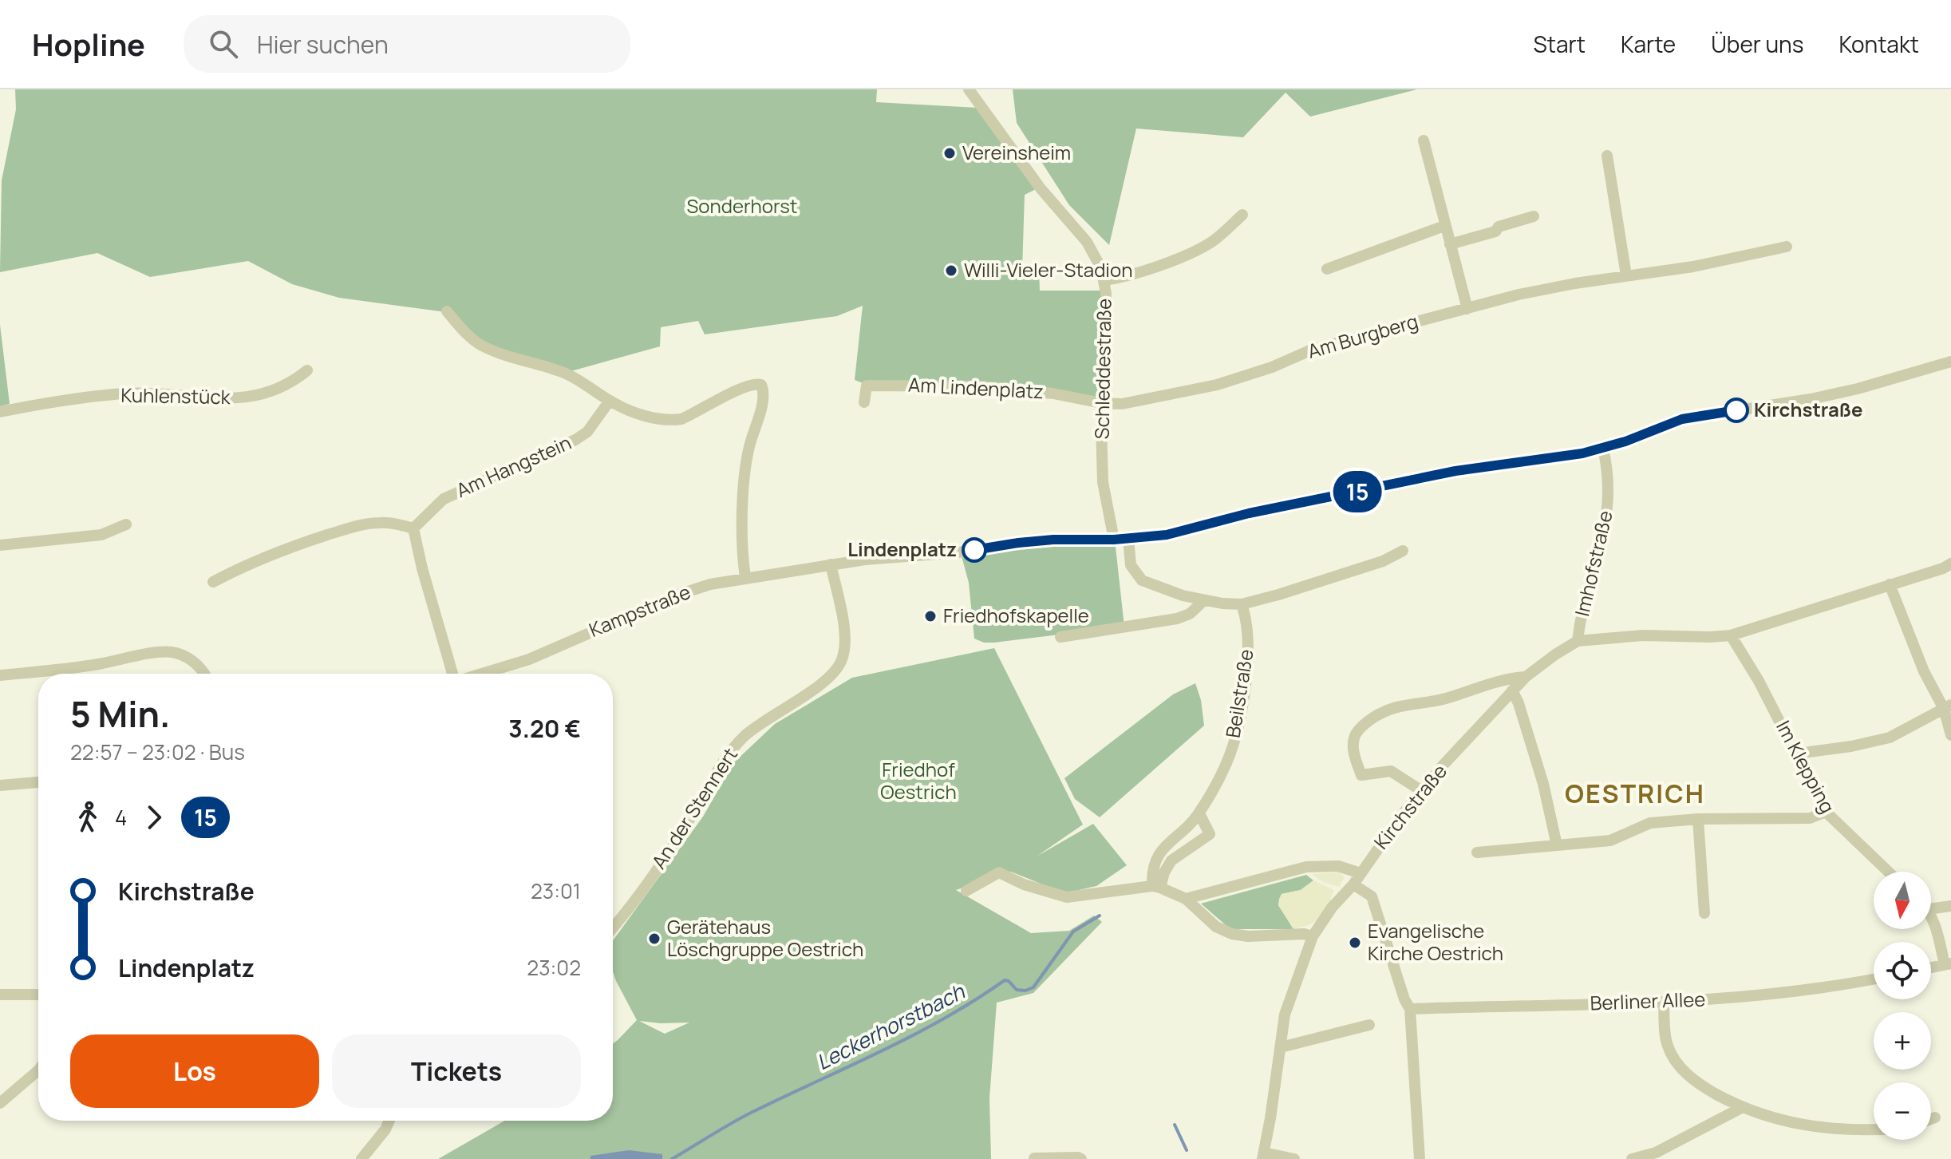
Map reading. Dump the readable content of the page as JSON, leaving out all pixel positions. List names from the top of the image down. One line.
{"streets":{"street":["Am Burgberg","Schleddestraße","Am Lindenplatz","Kuhlenstück","Am Hangstein","Imhofstraße","Kampstraße","Beilstraße","Im Klepping","Kirchstraße","An der Stennert","Berliner Allee"]},"crossings":[["Am Burgberg","Schleddestraße"],["Am Burgberg","Am Lindenplatz"],["Schleddestraße","Am Lindenplatz"],["Schleddestraße","Kampstraße"],["Imhofstraße","Kampstraße"],["Imhofstraße","Kirchstraße"],["Kampstraße","An der Stennert"],["Im Klepping","Kirchstraße"]],"districts":["OESTRICH"],"water":["Leckerhorstbach"],"parks":["Sonderhorst","Friedhof Oestrich"],"places":["Vereinsheim","Willi-Vieler-Stadion","Kirchstraße","Lindenplatz","Friedhofskapelle","Gerätehaus Löschgruppe Oestrich","Evangelische Kirche Oestrich"],"lines":["bus line 15"],"north":"bottom","page":{"header":"Hopline","search":"Hier suchen","nav":["Start","Karte","Über uns","Kontakt"],"on_map":"15","heading":["5 Min.","22:57 – 23:02 · Bus","3.20 €"],"legs":["4","15"],"list":[{"name":"Kirchstraße","value":"23:01"},{"name":"Lindenplatz","value":"23:02"}],"map_buttons":["+","−"],"buttons":["Los","Tickets"]}}
